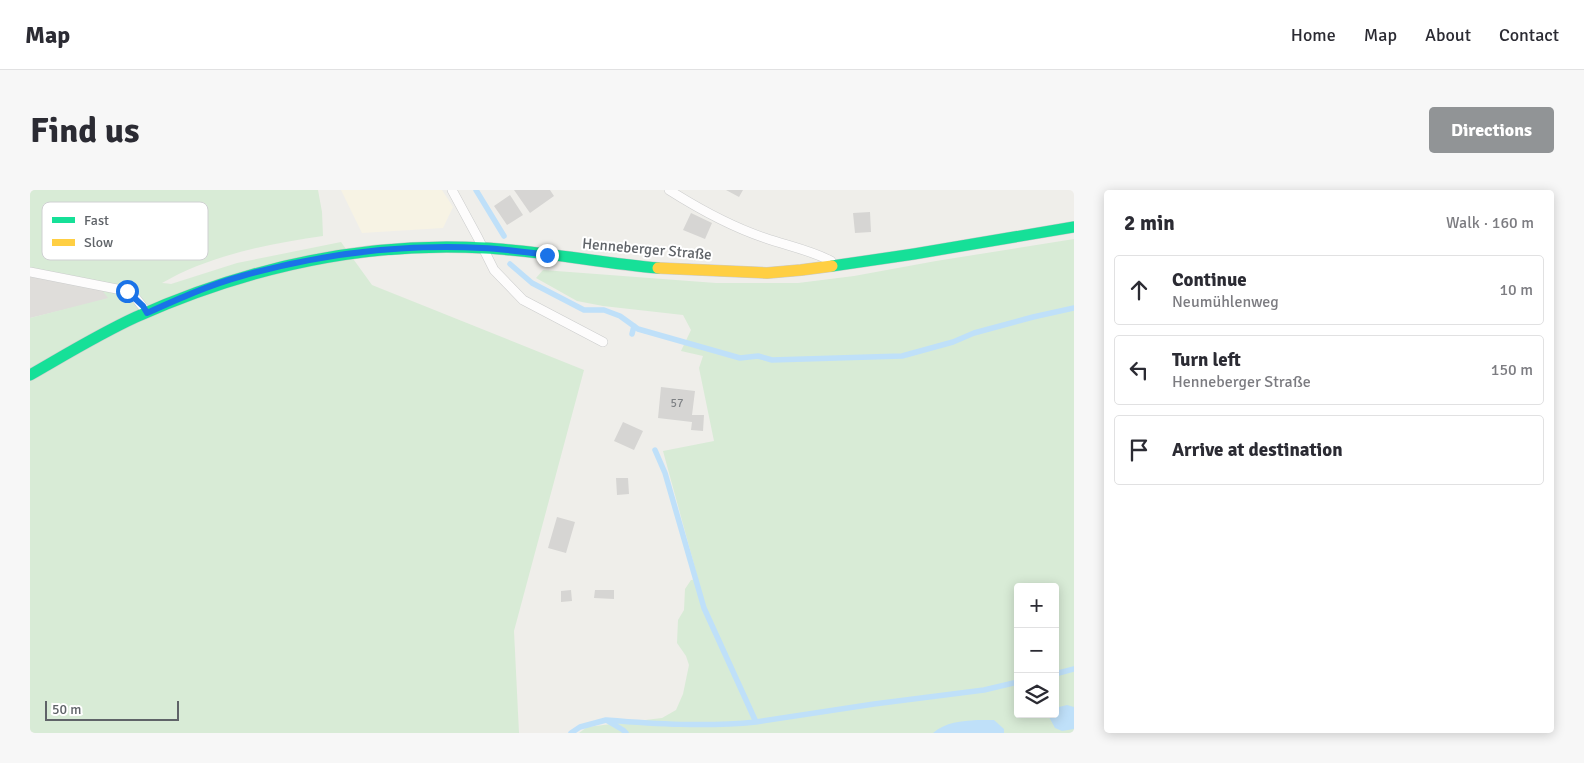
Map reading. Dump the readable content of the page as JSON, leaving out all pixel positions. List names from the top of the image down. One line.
{"streets":{"main road":["Henneberger Straße"]},"house_numbers":["57"],"legend":["Fast","Slow"],"scale_bar":"50 m","page":{"header":"Map","nav":["Home","Map","About","Contact"],"buttons":"Directions","title":"Find us","heading":["2 min","Walk · 160 m"],"list":[["Continue","Neumühlenweg","10 m"],["Turn left","Henneberger Straße","150 m"],"Arrive at destination"],"map_buttons":["+","−"],"scale":"50 m"}}
